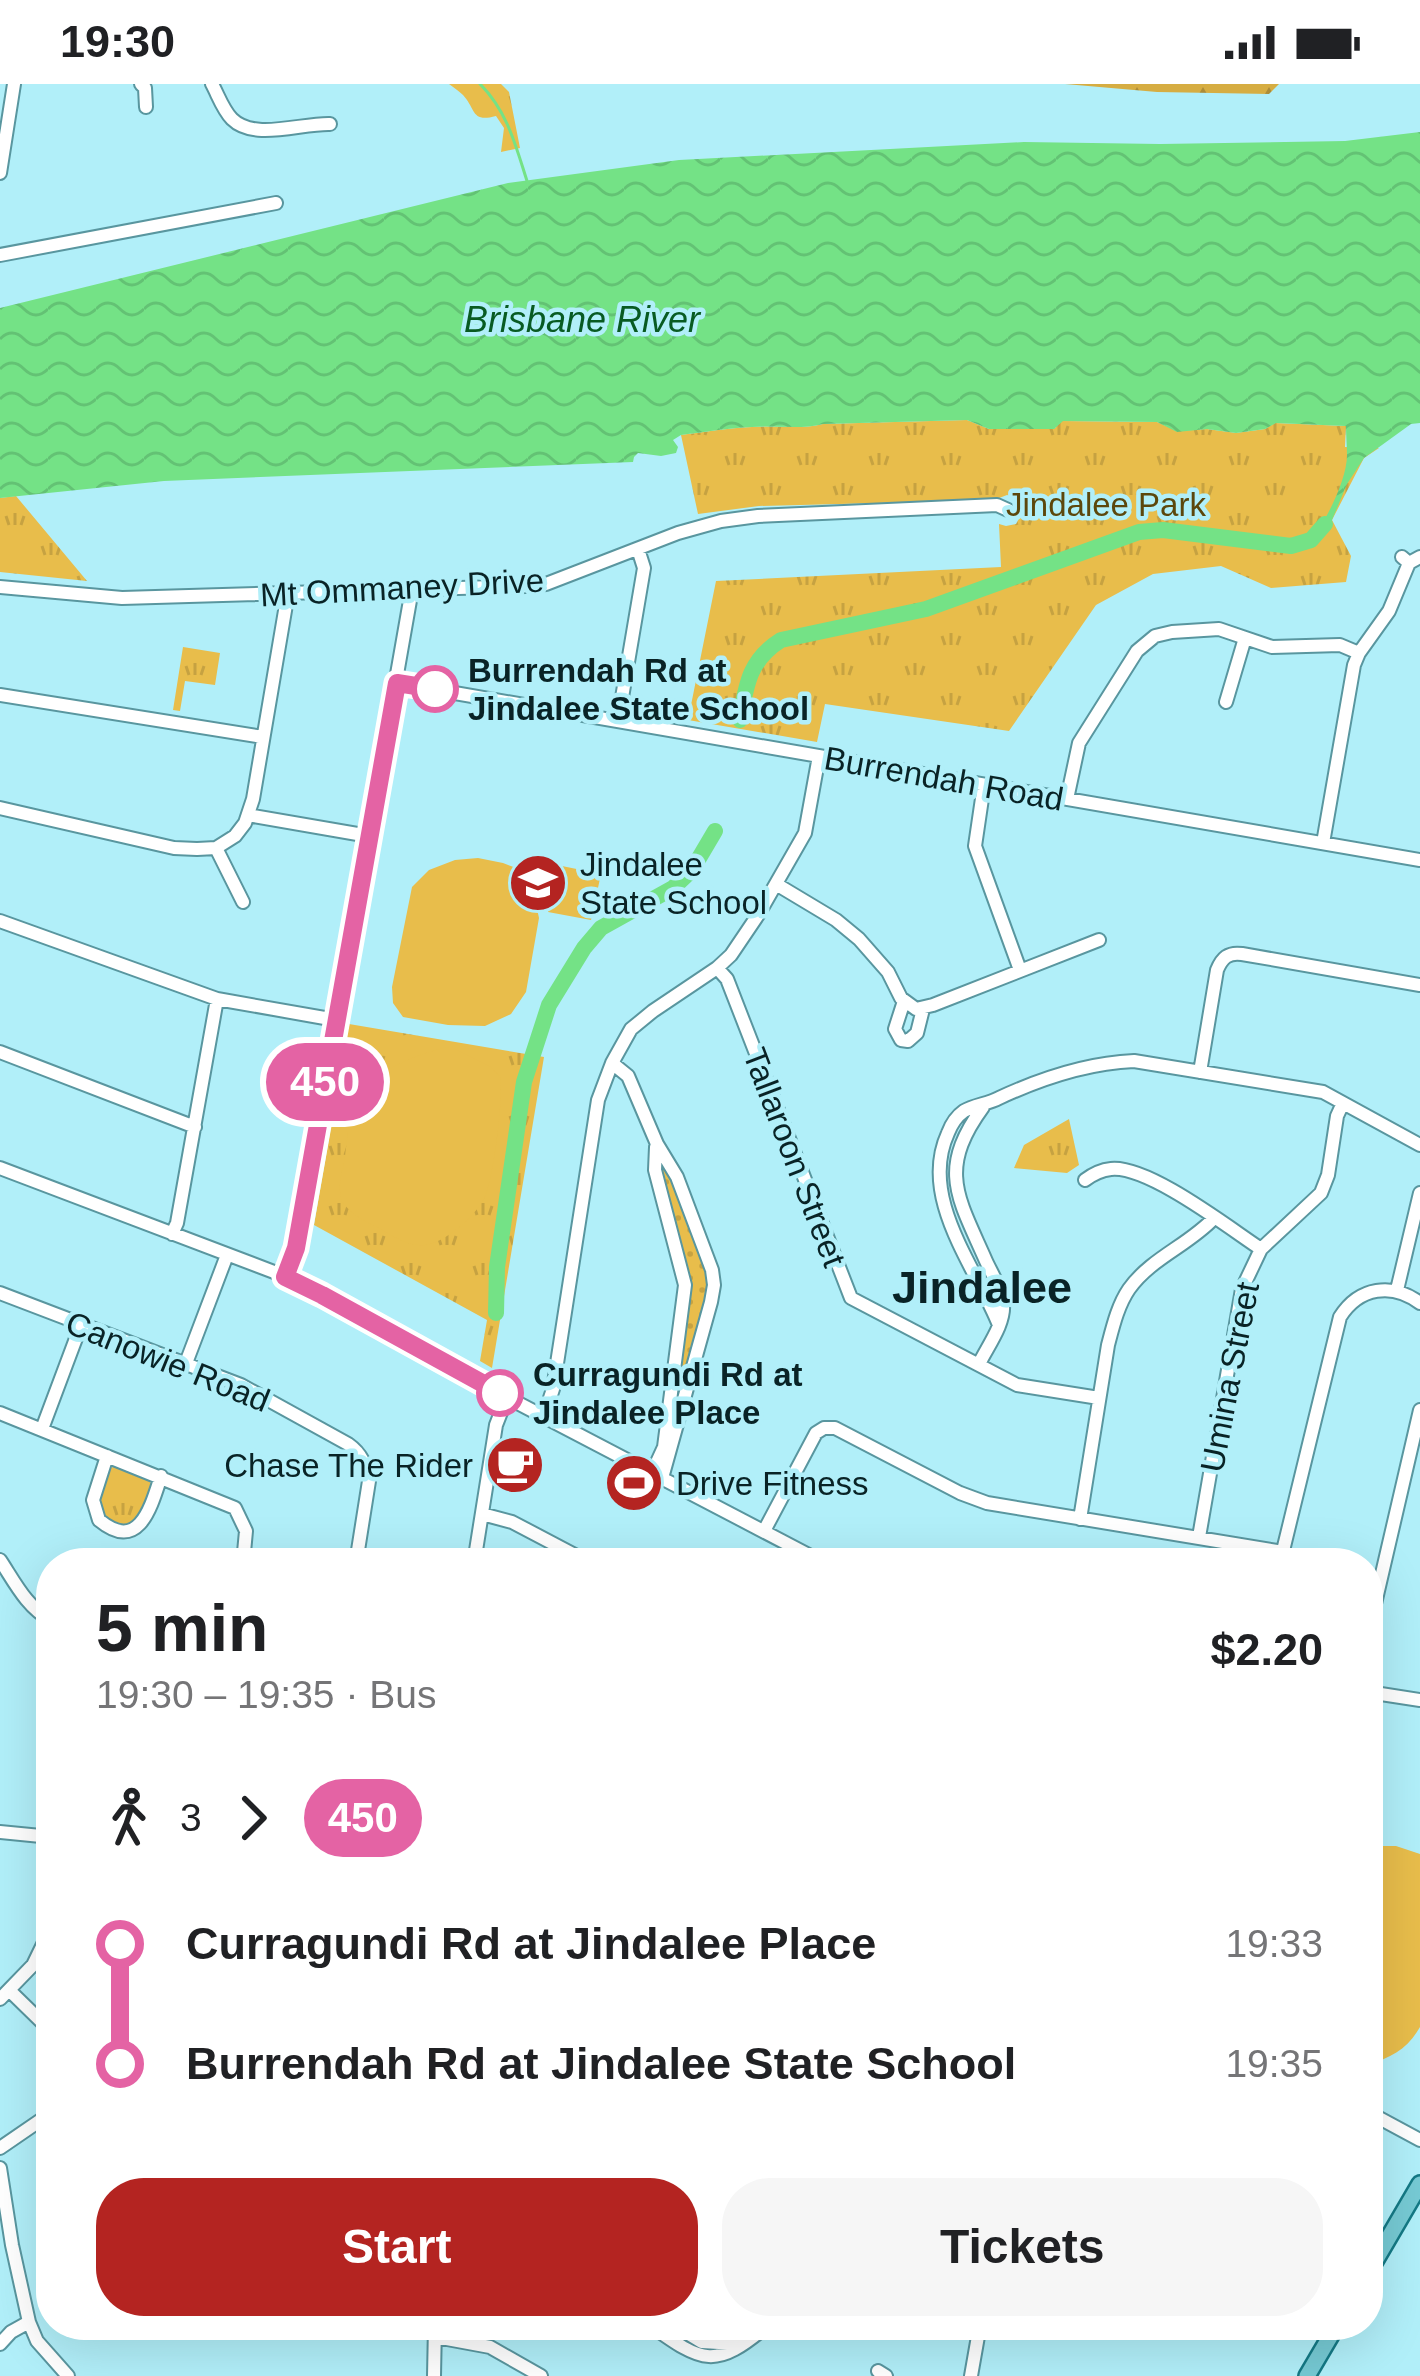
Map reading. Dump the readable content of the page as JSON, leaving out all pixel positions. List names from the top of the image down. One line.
{"streets":{"street":["Mt Ommaney Drive","Burrendah Road","Tallaroon Street","Canowie Road","Umina Street"]},"districts":["Jindalee"],"water":["Brisbane River"],"parks":["Jindalee Park"],"places":{"other":["Burrendah Rd at Jindalee State School","Curragundi Rd at Jindalee Place"],"school or university":["Jindalee State School"],"cafe":["Chase The Rider"],"sports":["Drive Fitness"]},"lines":["bus line 450"],"page":{"status":"19:30","on_map":"450","heading":["5 min","19:30 – 19:35 · Bus","$2.20"],"legs":["3","450"],"list":[{"name":"Curragundi Rd at Jindalee Place","value":"19:33"},{"name":"Burrendah Rd at Jindalee State School","value":"19:35"}],"buttons":["Start","Tickets"]}}
